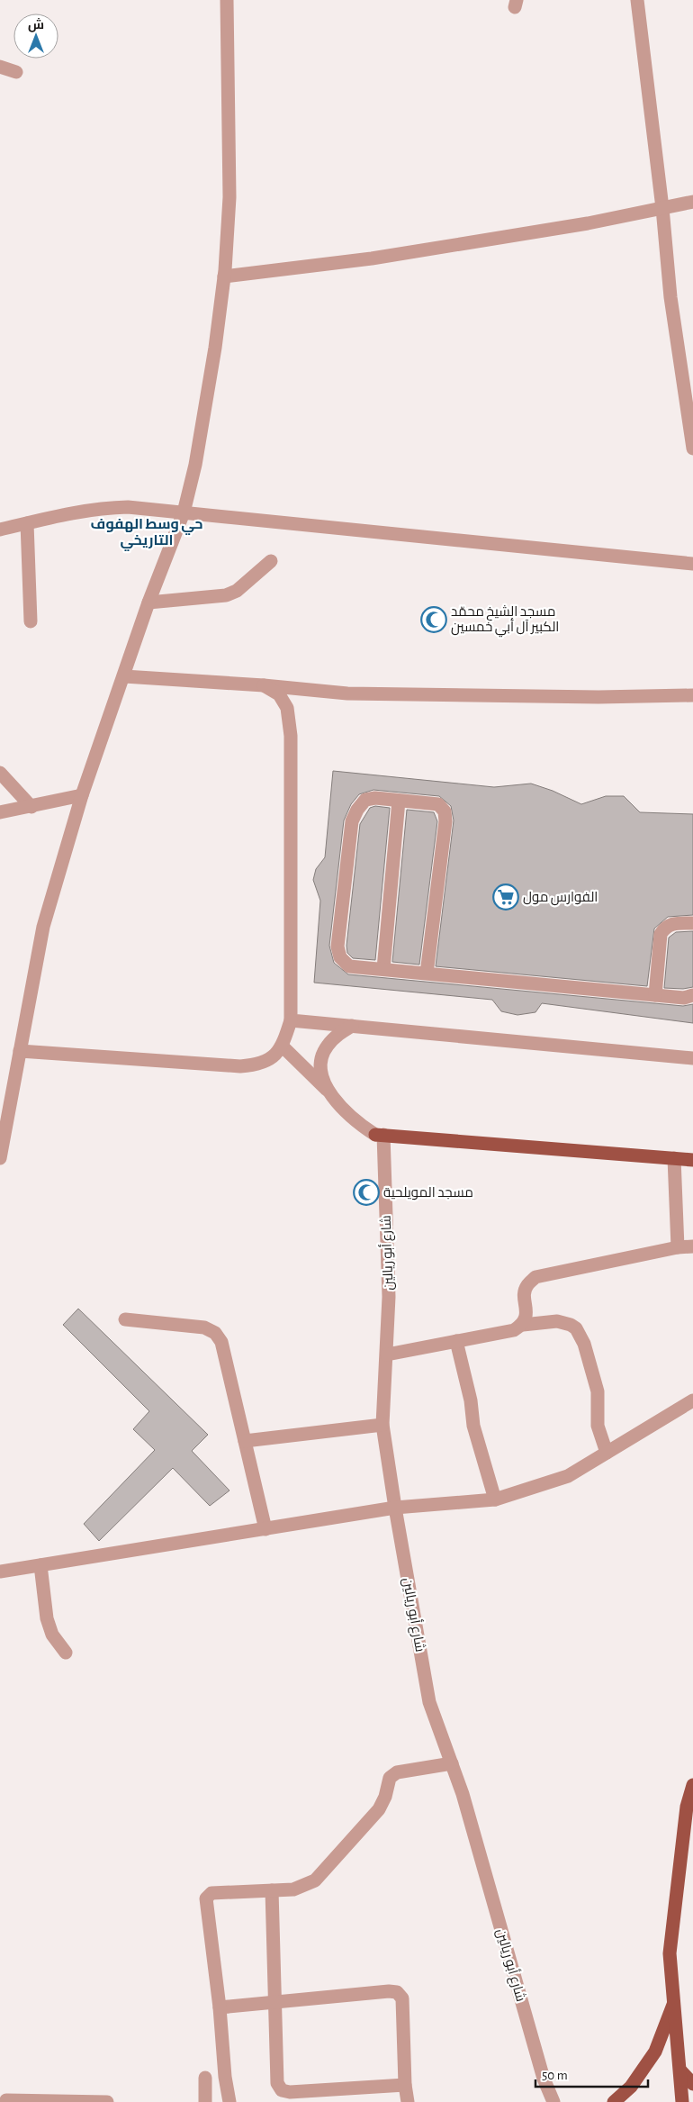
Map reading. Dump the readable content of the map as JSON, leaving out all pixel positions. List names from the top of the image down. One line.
{"streets":{"street":["شارع أبو ريالين"]},"districts":["حي وسط الهفوف التاريخي"],"places":{"mosque":["مسجد الشيخ محمّد الكبير آل أبي خمسين","مسجد المويلحية"],"supermarket":["الفوارس مول"]},"scale_bar":"50 m","north":"top"}
